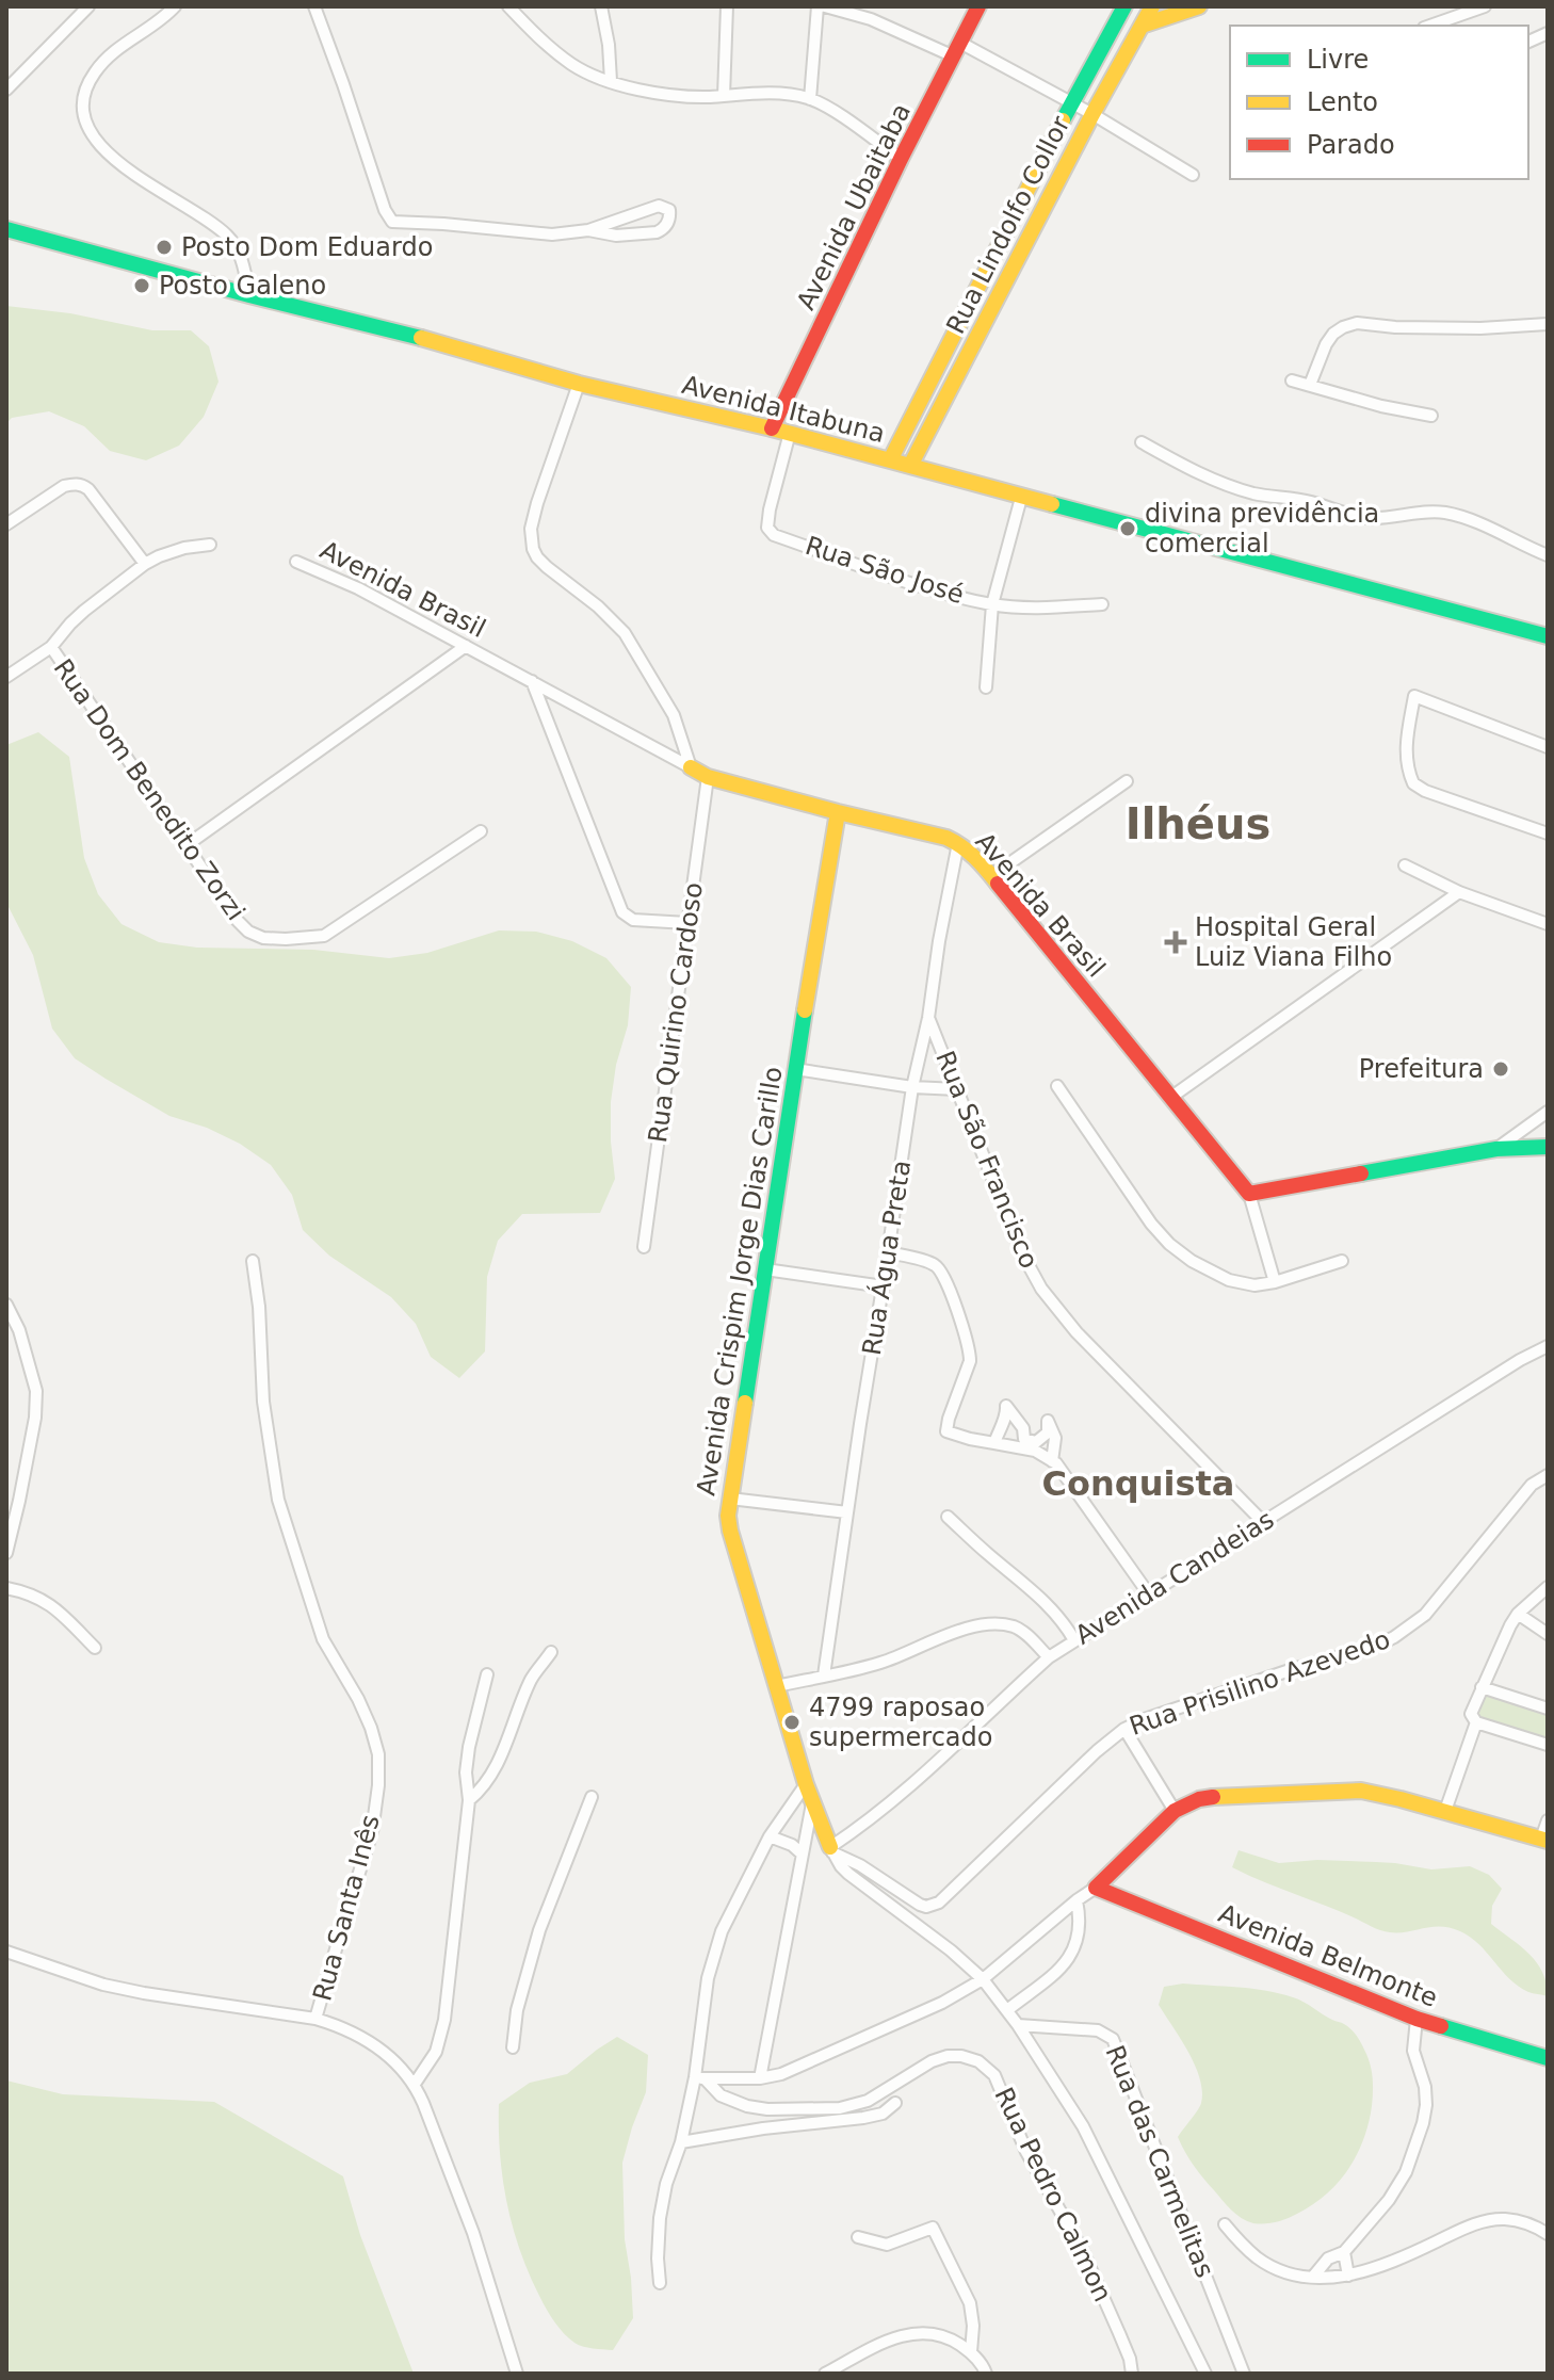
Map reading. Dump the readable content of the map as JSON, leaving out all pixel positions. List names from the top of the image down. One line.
{"streets":{"street":["Avenida Ubaitaba","Rua Lindolfo Collor","Avenida Itabuna","Rua São José","Avenida Brasil","Rua Dom Benedito Zorzi","Rua Quirino Cardoso","Rua São Francisco","Rua Água Preta","Avenida Crispim Jorge Dias Carillo","Avenida Candeias","Rua Prisilino Azevedo","Rua Santa Inês","Avenida Belmonte","Rua das Carmelitas","Rua Pedro Calmon"]},"crossings":[["Avenida Ubaitaba","Avenida Itabuna"],["Rua Lindolfo Collor","Avenida Itabuna"],["Avenida Itabuna","Rua São José"],["Avenida Brasil","Rua Quirino Cardoso"],["Avenida Brasil","Rua Água Preta"],["Avenida Brasil","Avenida Crispim Jorge Dias Carillo"],["Rua São Francisco","Rua Água Preta"],["Rua São Francisco","Avenida Candeias"],["Avenida Crispim Jorge Dias Carillo","Avenida Candeias"],["Avenida Crispim Jorge Dias Carillo","Rua Prisilino Azevedo"],["Avenida Crispim Jorge Dias Carillo","Rua das Carmelitas"],["Avenida Candeias","Rua Prisilino Azevedo"]],"districts":["Ilhéus","Conquista"],"places":{"other":["Posto Dom Eduardo","Posto Galeno","divina previdência comercial","Prefeitura","4799 raposao supermercado"],"health":["Hospital Geral Luiz Viana Filho"]},"legend":["Livre","Lento","Parado"]}
